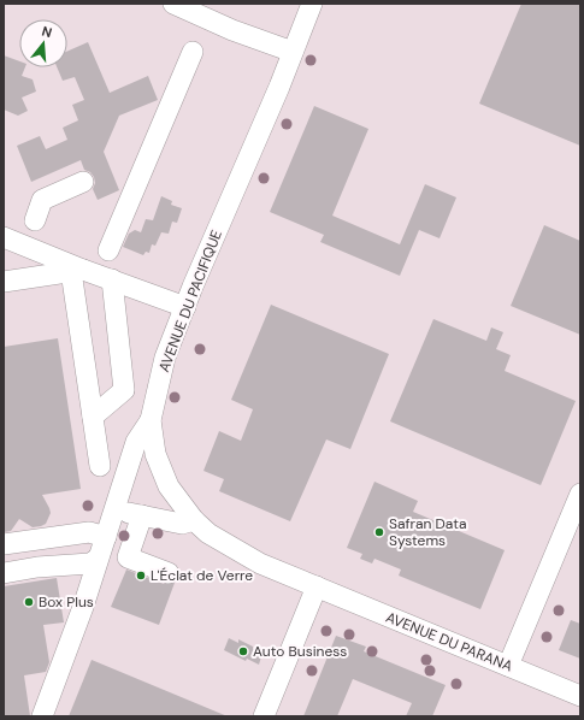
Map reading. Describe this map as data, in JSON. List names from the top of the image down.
{
  "streets": {
    "street": ["AVENUE DU PACIFIQUE", "AVENUE DU PARANA"]
  },
  "crossings": [
    ["AVENUE DU PACIFIQUE", "AVENUE DU PARANA"]
  ],
  "places": [
    "Safran Data Systems",
    "L'Éclat de Verre",
    "Box Plus",
    "Auto Business"
  ],
  "north": "top"
}
